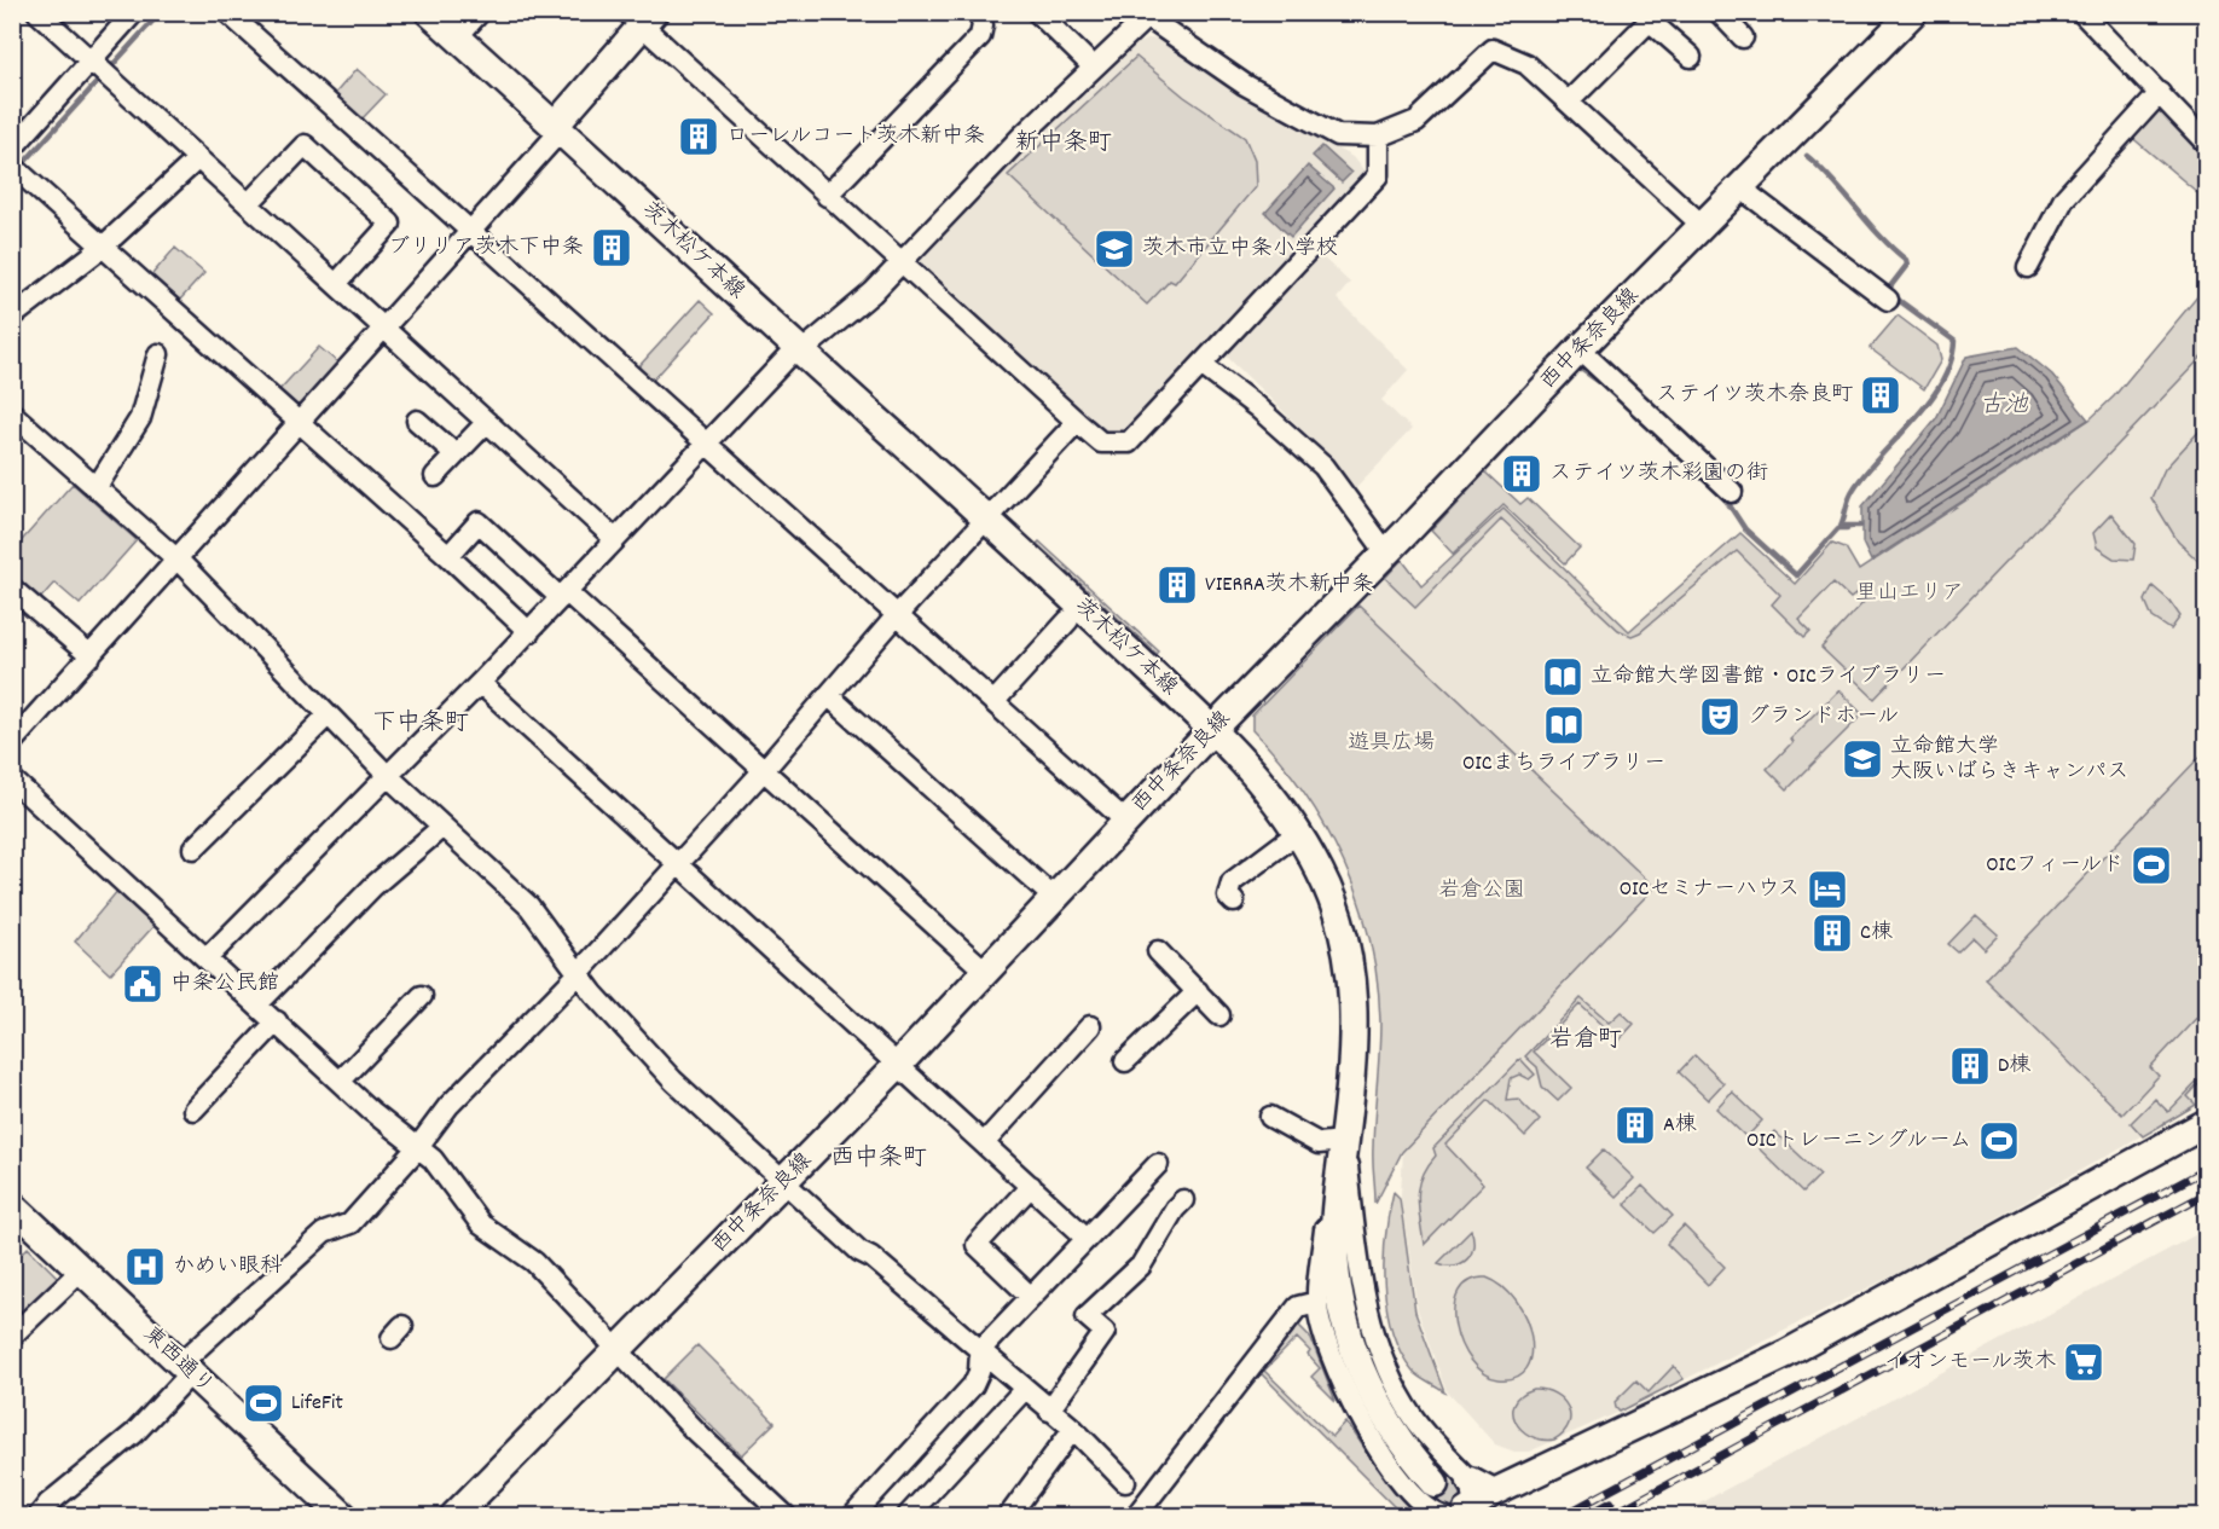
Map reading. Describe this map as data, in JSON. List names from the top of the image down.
{
  "streets": {
    "street": ["茨木松ケ本線", "西中条奈良線", "東西通り"]
  },
  "crossings": [
    ["茨木松ケ本線", "西中条奈良線"]
  ],
  "districts": [
    "新中条町",
    "下中条町",
    "岩倉町",
    "西中条町"
  ],
  "water": ["古池"],
  "parks": ["里山エリア", "遊具広場", "岩倉公園"],
  "places": {
    "building": [
      "ローレルコート茨木新中条",
      "ブリリア茨木下中条",
      "ステイツ茨木奈良町",
      "ステイツ茨木彩園の街",
      "VIERRA茨木新中条",
      "C棟",
      "D棟",
      "A棟"
    ],
    "school or university": ["茨木市立中条小学校", "立命館大学 大阪いばらきキャンパス"],
    "library": ["立命館大学図書館・OICライブラリー", "OICまちライブラリー"],
    "theatre": ["グランドホール"],
    "sports": ["OICフィールド", "OICトレーニングルーム", "LifeFit"],
    "hotel": ["OICセミナーハウス"],
    "public building": ["中条公民館"],
    "hospital": ["かめい眼科"],
    "supermarket": ["イオンモール茨木"]
  }
}
